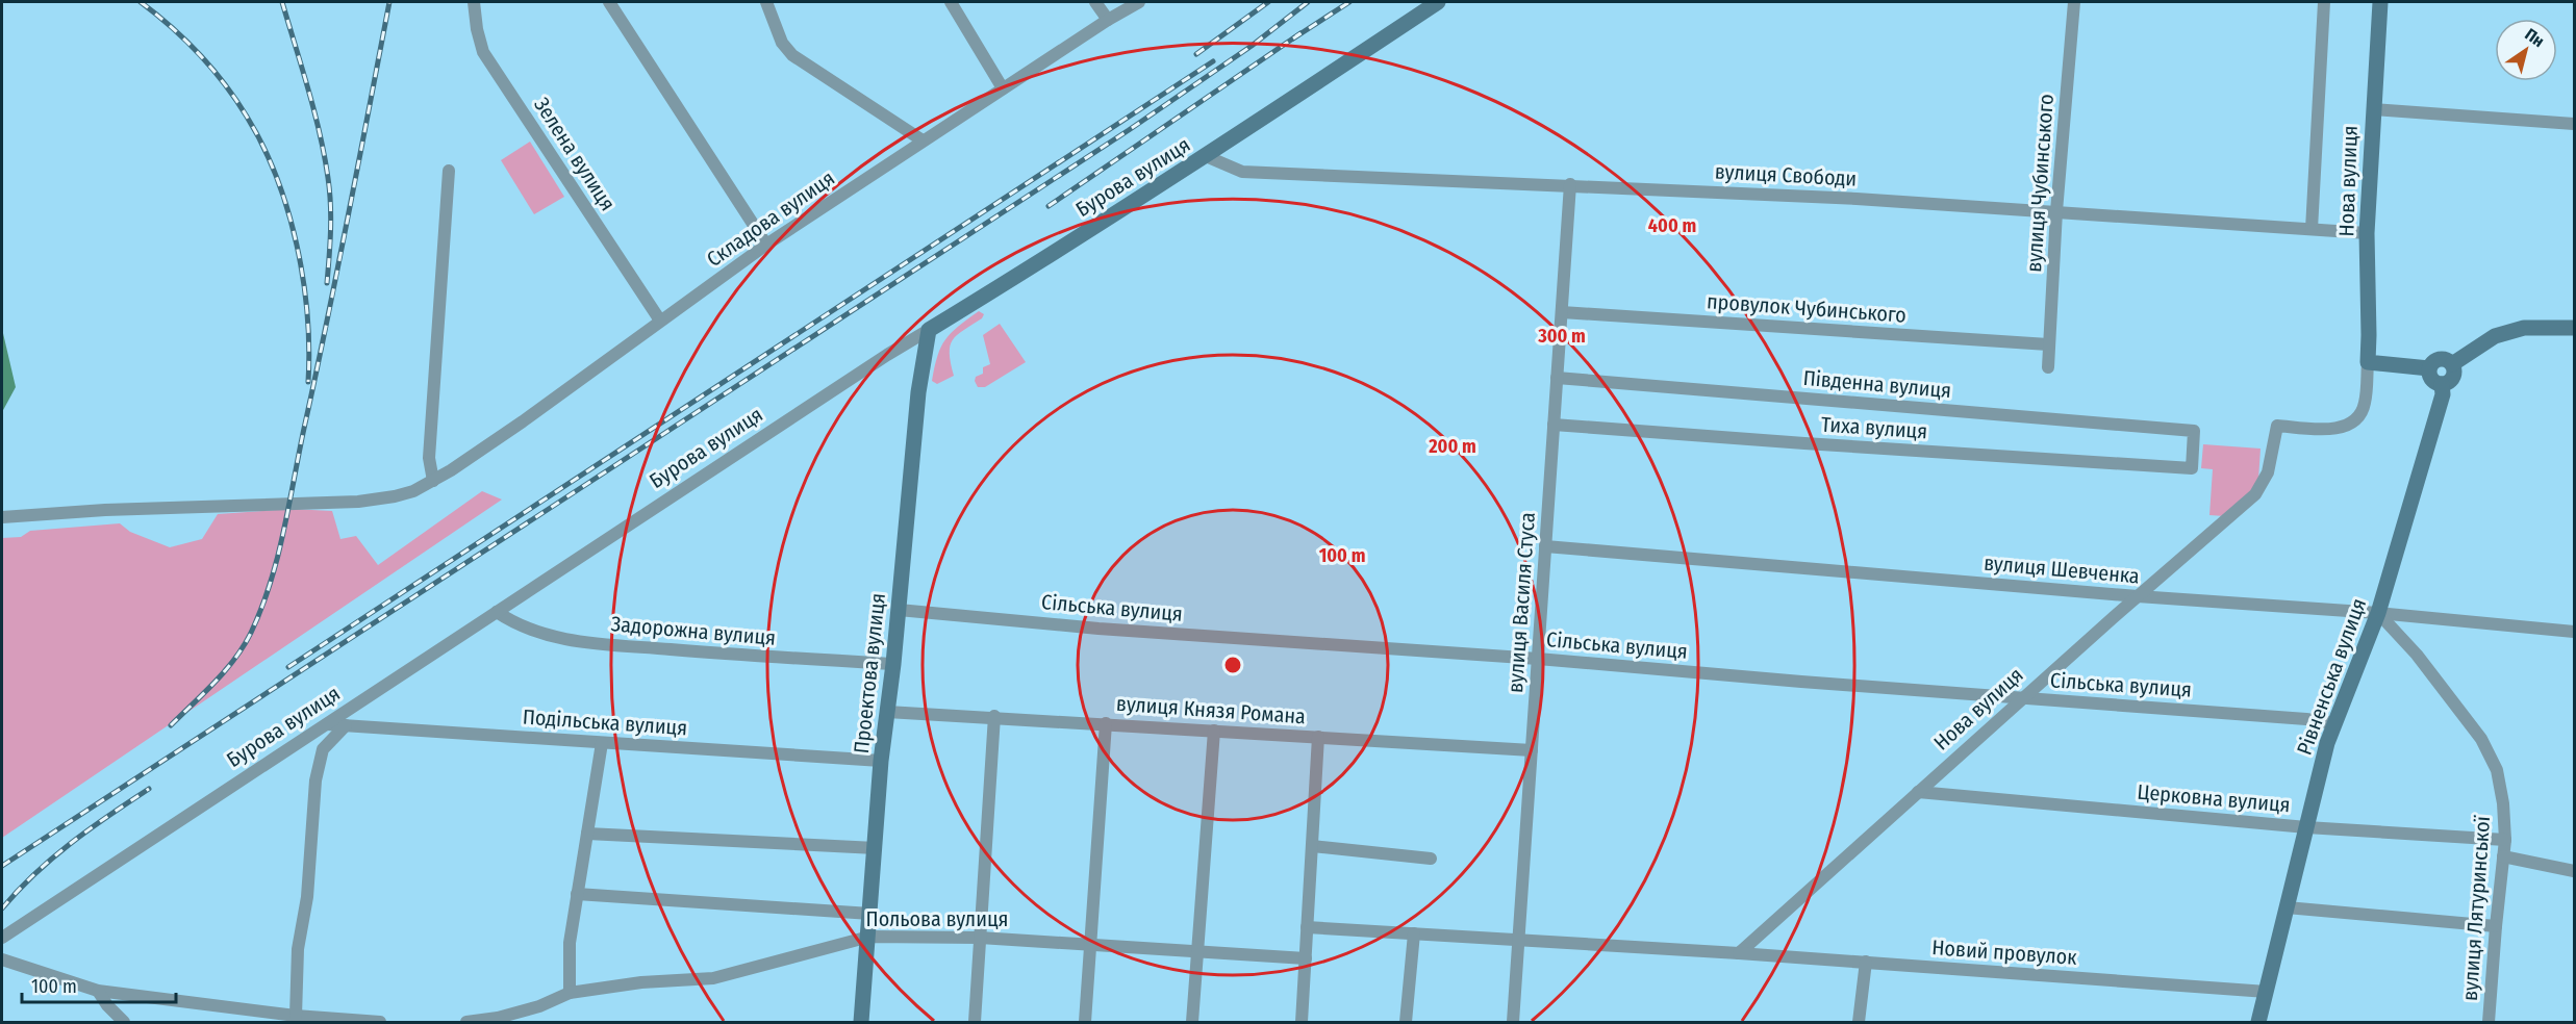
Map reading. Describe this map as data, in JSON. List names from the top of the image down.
{
  "streets": {
    "street": [
      "Зелена вулиця",
      "вулиця Свободи",
      "Бурова вулиця",
      "Нова вулиця",
      "вулиця Чубинського",
      "Складова вулиця",
      "провулок Чубинського",
      "Південна вулиця",
      "Тиха вулиця",
      "вулиця Шевченка",
      "вулиця Василя Стуса",
      "Сільська вулиця",
      "Задорожна вулиця",
      "Проектова вулиця",
      "Рівненська вулиця",
      "вулиця Князя Романа",
      "Подільська вулиця",
      "Церковна вулиця",
      "вулиця Лятуринської",
      "Польова вулиця",
      "Новий провулок"
    ]
  },
  "crossings": [
    ["Зелена вулиця", "Складова вулиця"],
    ["вулиця Свободи", "Бурова вулиця"],
    ["вулиця Свободи", "Нова вулиця"],
    ["вулиця Свободи", "вулиця Чубинського"],
    ["вулиця Свободи", "вулиця Василя Стуса"],
    ["Бурова вулиця", "Задорожна вулиця"],
    ["Бурова вулиця", "Проектова вулиця"],
    ["Бурова вулиця", "Подільська вулиця"],
    ["Нова вулиця", "вулиця Шевченка"],
    ["Нова вулиця", "Сільська вулиця"],
    ["Нова вулиця", "Церковна вулиця"],
    ["Нова вулиця", "Новий провулок"],
    ["вулиця Чубинського", "провулок Чубинського"],
    ["провулок Чубинського", "вулиця Василя Стуса"],
    ["Південна вулиця", "Тиха вулиця"],
    ["Південна вулиця", "вулиця Василя Стуса"],
    ["Тиха вулиця", "вулиця Василя Стуса"],
    ["вулиця Шевченка", "вулиця Василя Стуса"],
    ["вулиця Шевченка", "Рівненська вулиця"],
    ["вулиця Шевченка", "вулиця Лятуринської"],
    ["вулиця Василя Стуса", "Сільська вулиця"],
    ["вулиця Василя Стуса", "вулиця Князя Романа"],
    ["Сільська вулиця", "Проектова вулиця"],
    ["Сільська вулиця", "Рівненська вулиця"],
    ["Задорожна вулиця", "Проектова вулиця"],
    ["Проектова вулиця", "вулиця Князя Романа"],
    ["Проектова вулиця", "Подільська вулиця"],
    ["Проектова вулиця", "Польова вулиця"],
    ["Рівненська вулиця", "Церковна вулиця"],
    ["Рівненська вулиця", "вулиця Лятуринської"],
    ["Рівненська вулиця", "Новий провулок"],
    ["Церковна вулиця", "вулиця Лятуринської"]
  ],
  "scale_bar": "100 m",
  "north": "top right",
  "rings": [
    "400 m",
    "300 m",
    "200 m",
    "100 m"
  ]
}
